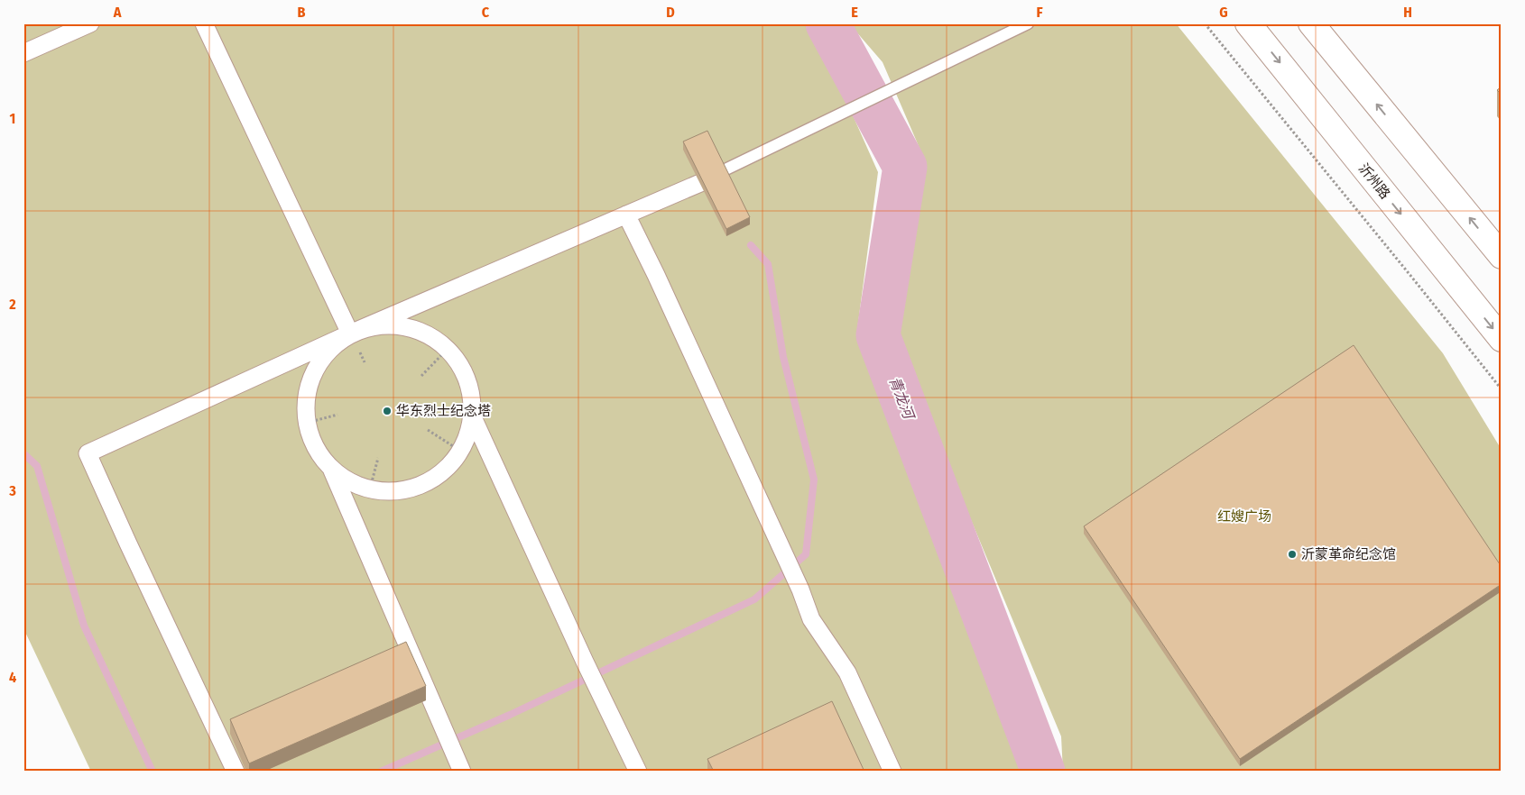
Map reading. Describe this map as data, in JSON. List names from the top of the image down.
{
  "streets": {
    "main road": ["沂州路"]
  },
  "water": ["青龙河"],
  "parks": ["红嫂广场"],
  "places": ["华东烈士纪念塔", "沂蒙革命纪念馆"],
  "grid": {
    "columns": [
      "A",
      "B",
      "C",
      "D",
      "E",
      "F",
      "G",
      "H"
    ],
    "rows": [
      "1",
      "2",
      "3",
      "4"
    ]
  }
}
